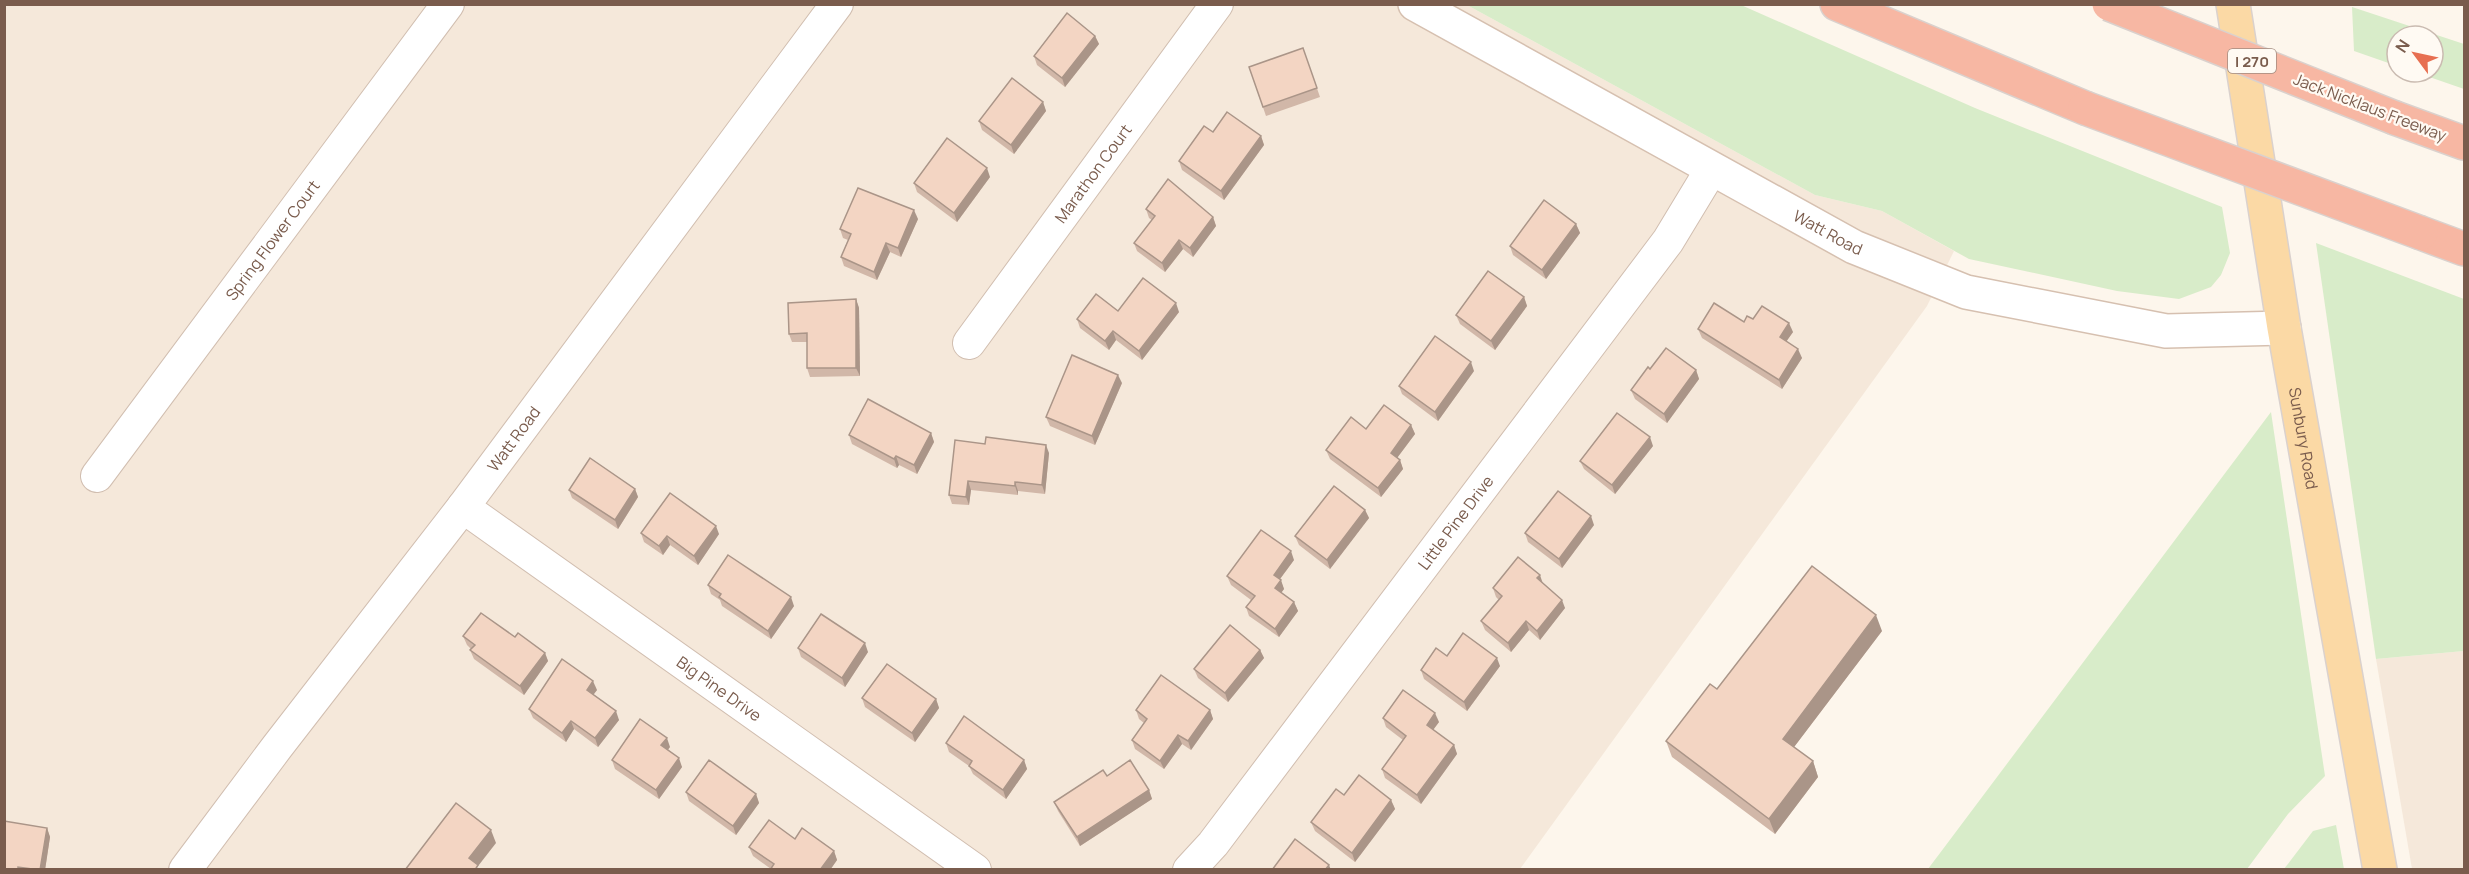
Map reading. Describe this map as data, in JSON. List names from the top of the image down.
{
  "streets": {
    "highway": ["I 270", "Jack Nicklaus Freeway"],
    "main road": ["Sunbury Road"],
    "street": [
      "Marathon Court",
      "Watt Road",
      "Spring Flower Court",
      "Little Pine Drive",
      "Big Pine Drive"
    ]
  },
  "crossings": [
    ["Watt Road", "Sunbury Road"],
    ["Watt Road", "Little Pine Drive"],
    ["Watt Road", "Big Pine Drive"]
  ],
  "north": "top left"
}
